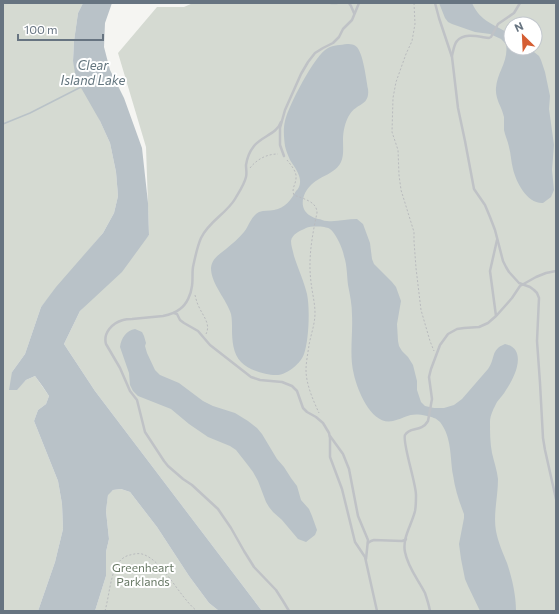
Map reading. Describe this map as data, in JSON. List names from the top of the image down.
{
  "water": ["Clear Island Lake"],
  "parks": ["Greenheart Parklands"],
  "scale_bar": "100 m",
  "north": "top left"
}
